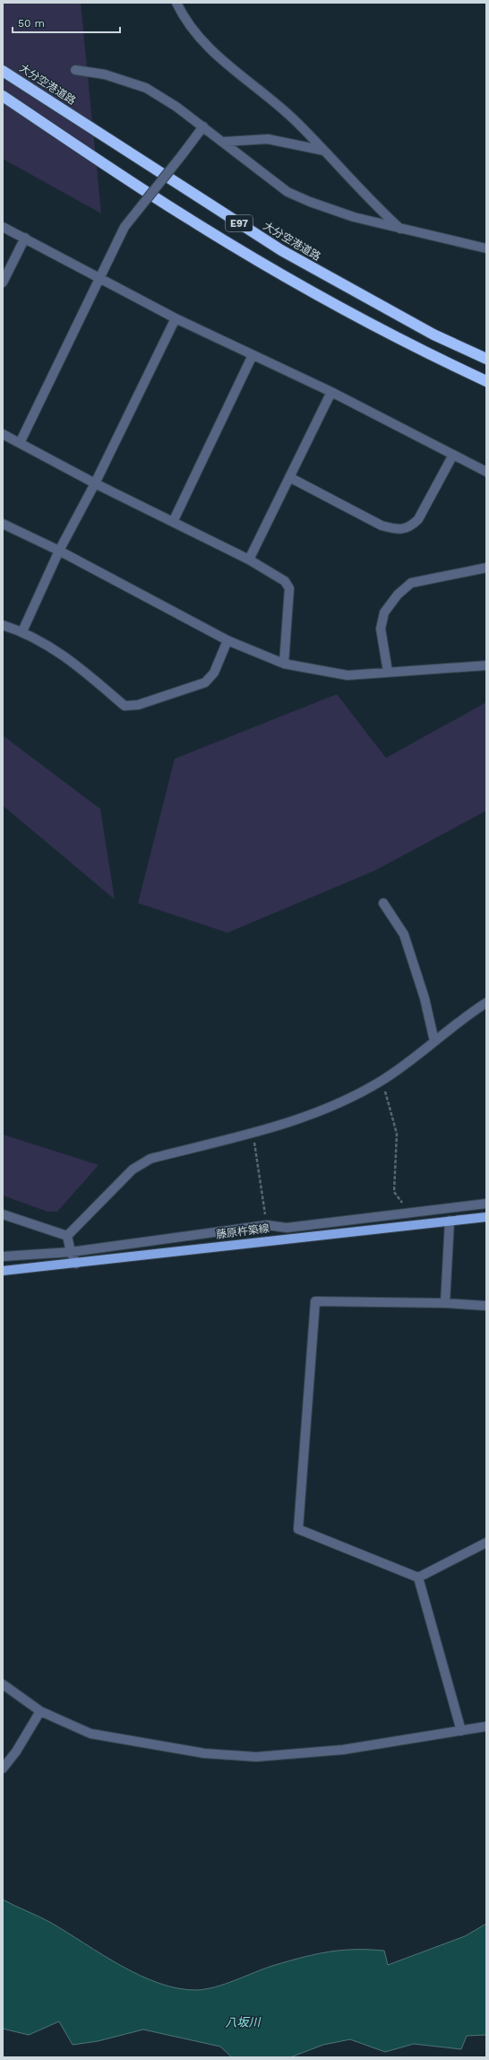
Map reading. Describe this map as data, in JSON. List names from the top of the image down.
{
  "streets": {
    "highway": ["大分空港道路", "E97"],
    "main road": ["藤原杵築線"]
  },
  "water": ["八坂川"],
  "scale_bar": "50 m"
}
